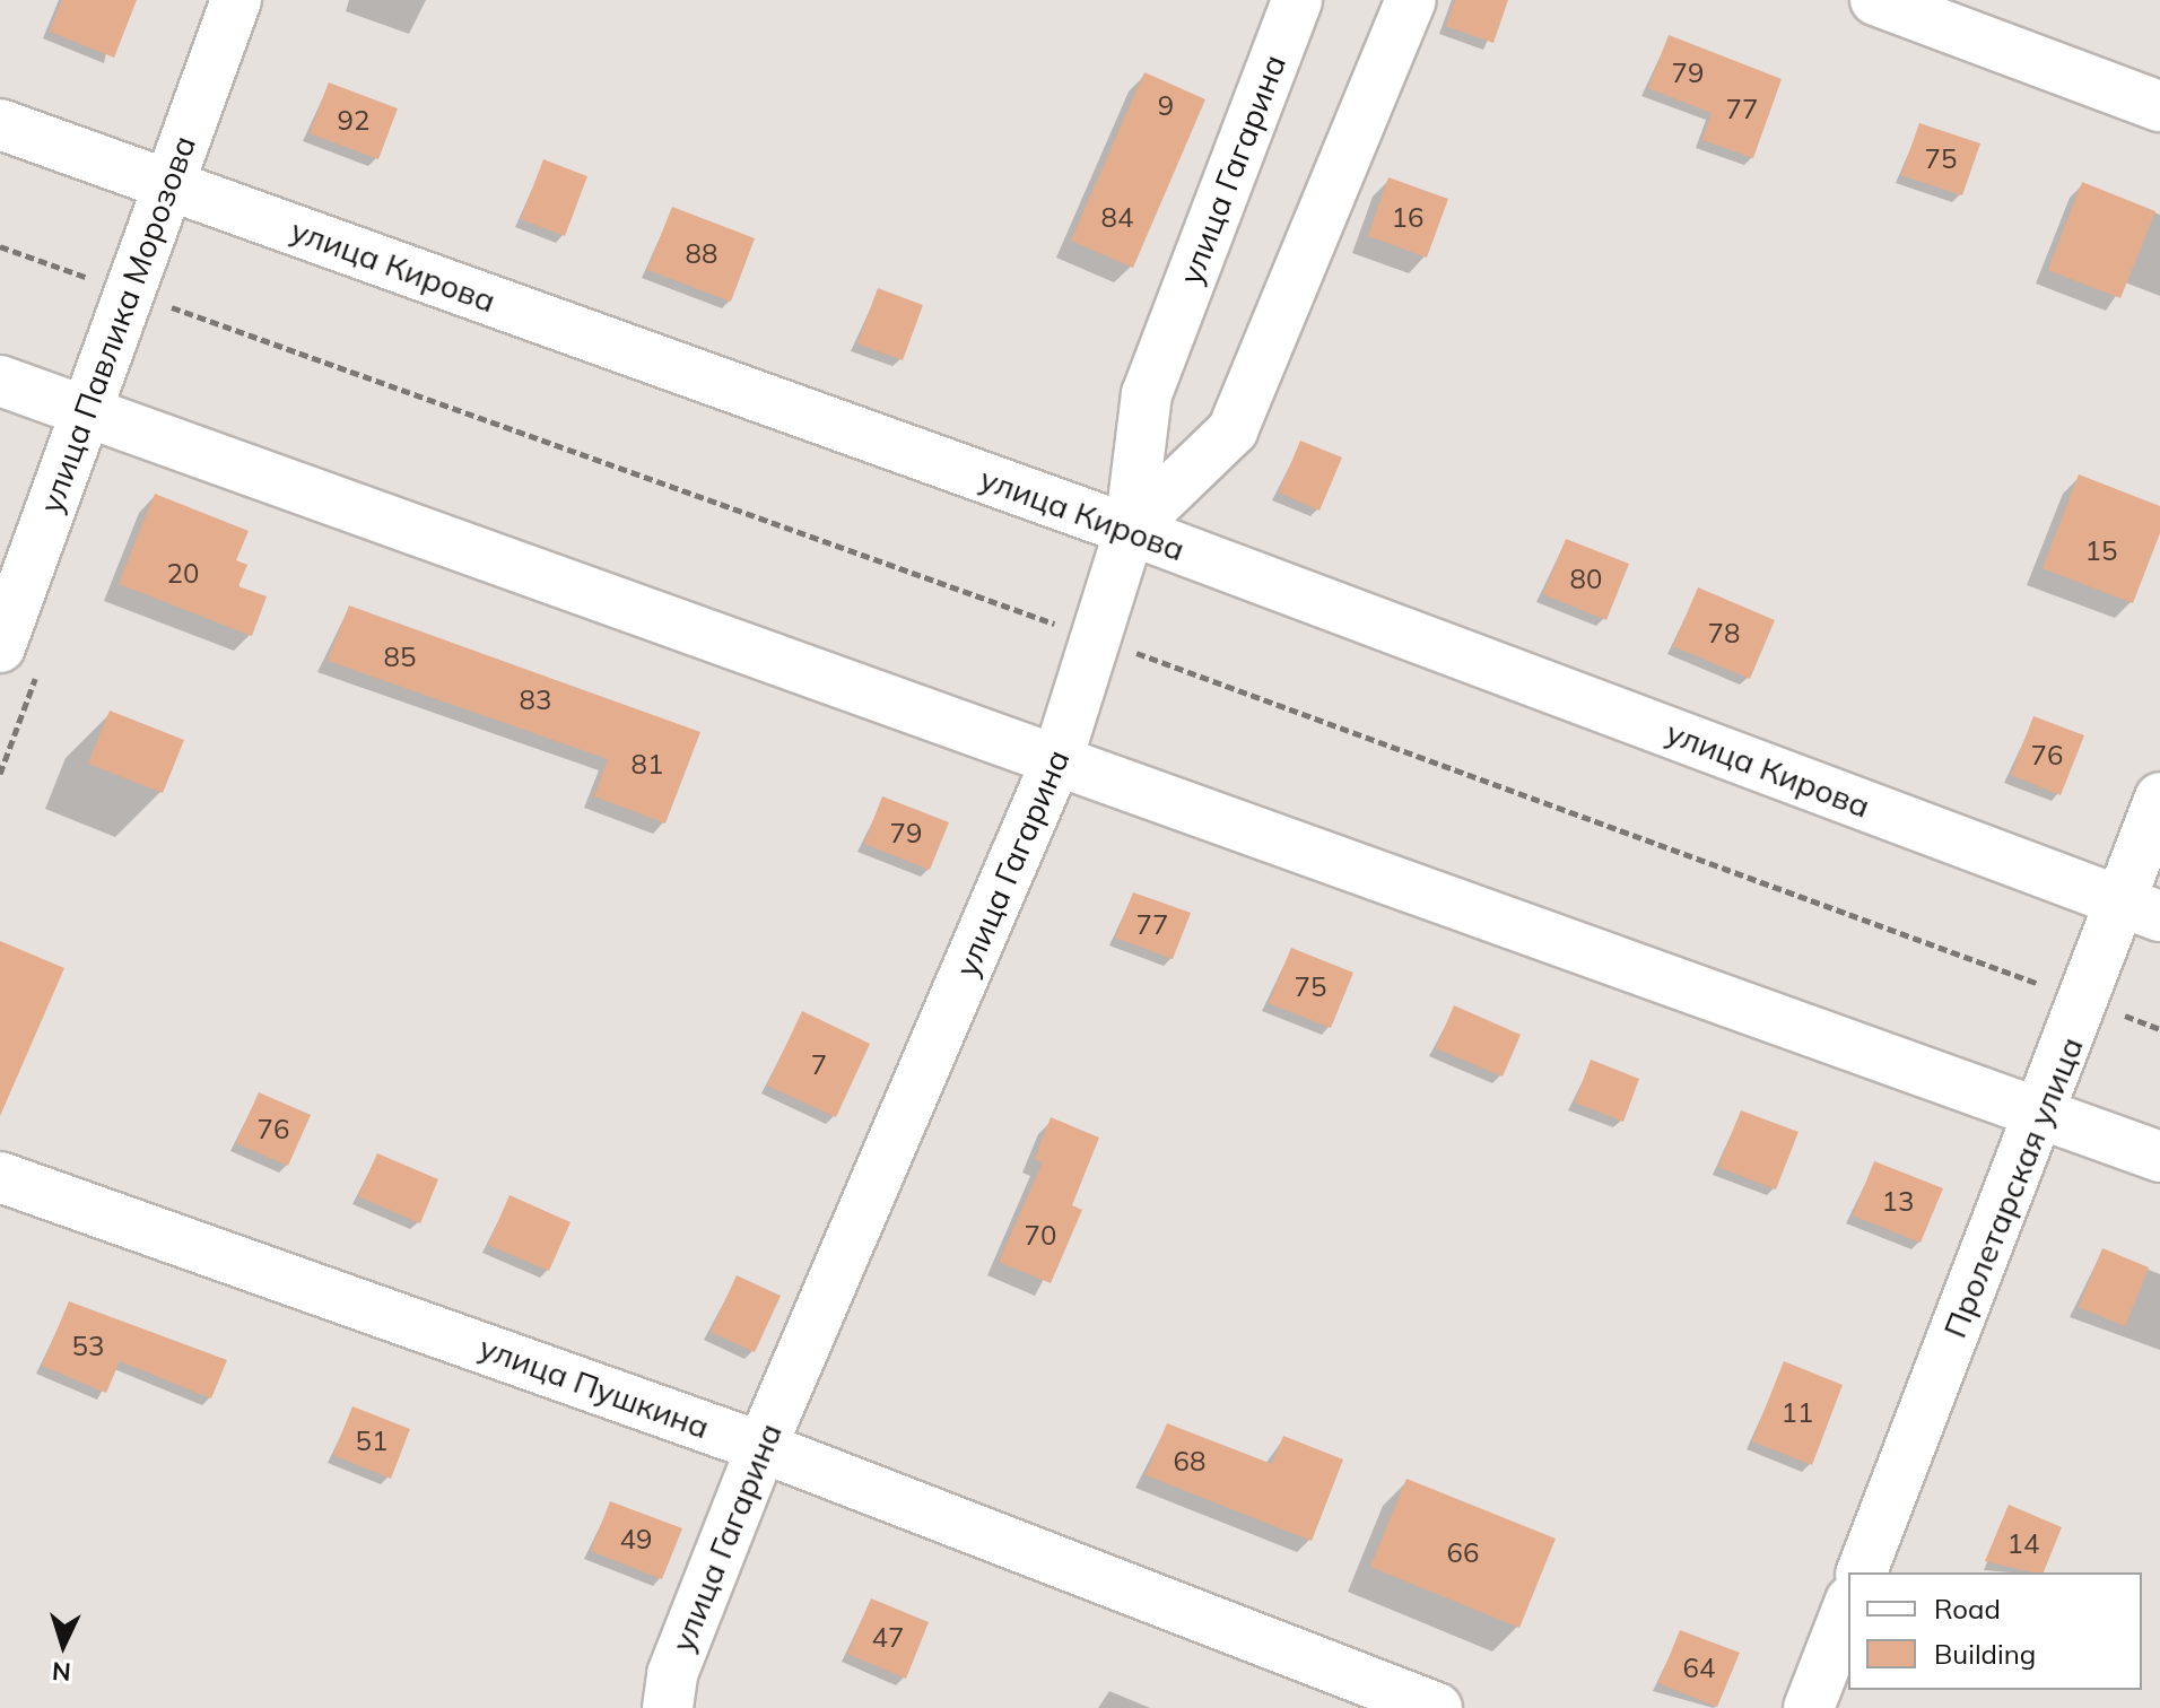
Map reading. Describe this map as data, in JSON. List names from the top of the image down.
{
  "streets": {
    "street": [
      "улица Гагарина",
      "улица Кирова",
      "улица Павлика Морозова",
      "Пролетарская улица",
      "улица Пушкина"
    ]
  },
  "crossings": [
    ["улица Гагарина", "улица Кирова"],
    ["улица Гагарина", "улица Пушкина"],
    ["улица Кирова", "улица Павлика Морозова"],
    ["улица Кирова", "Пролетарская улица"]
  ],
  "house_numbers": [
    "79",
    "9",
    "77",
    "92",
    "75",
    "84",
    "16",
    "88",
    "15",
    "20",
    "80",
    "78",
    "85",
    "83",
    "76",
    "81",
    "79",
    "77",
    "75",
    "7",
    "76",
    "13",
    "70",
    "53",
    "11",
    "51",
    "68",
    "49",
    "14",
    "66",
    "47",
    "64"
  ],
  "legend": ["Road", "Building"],
  "north": "bottom"
}
